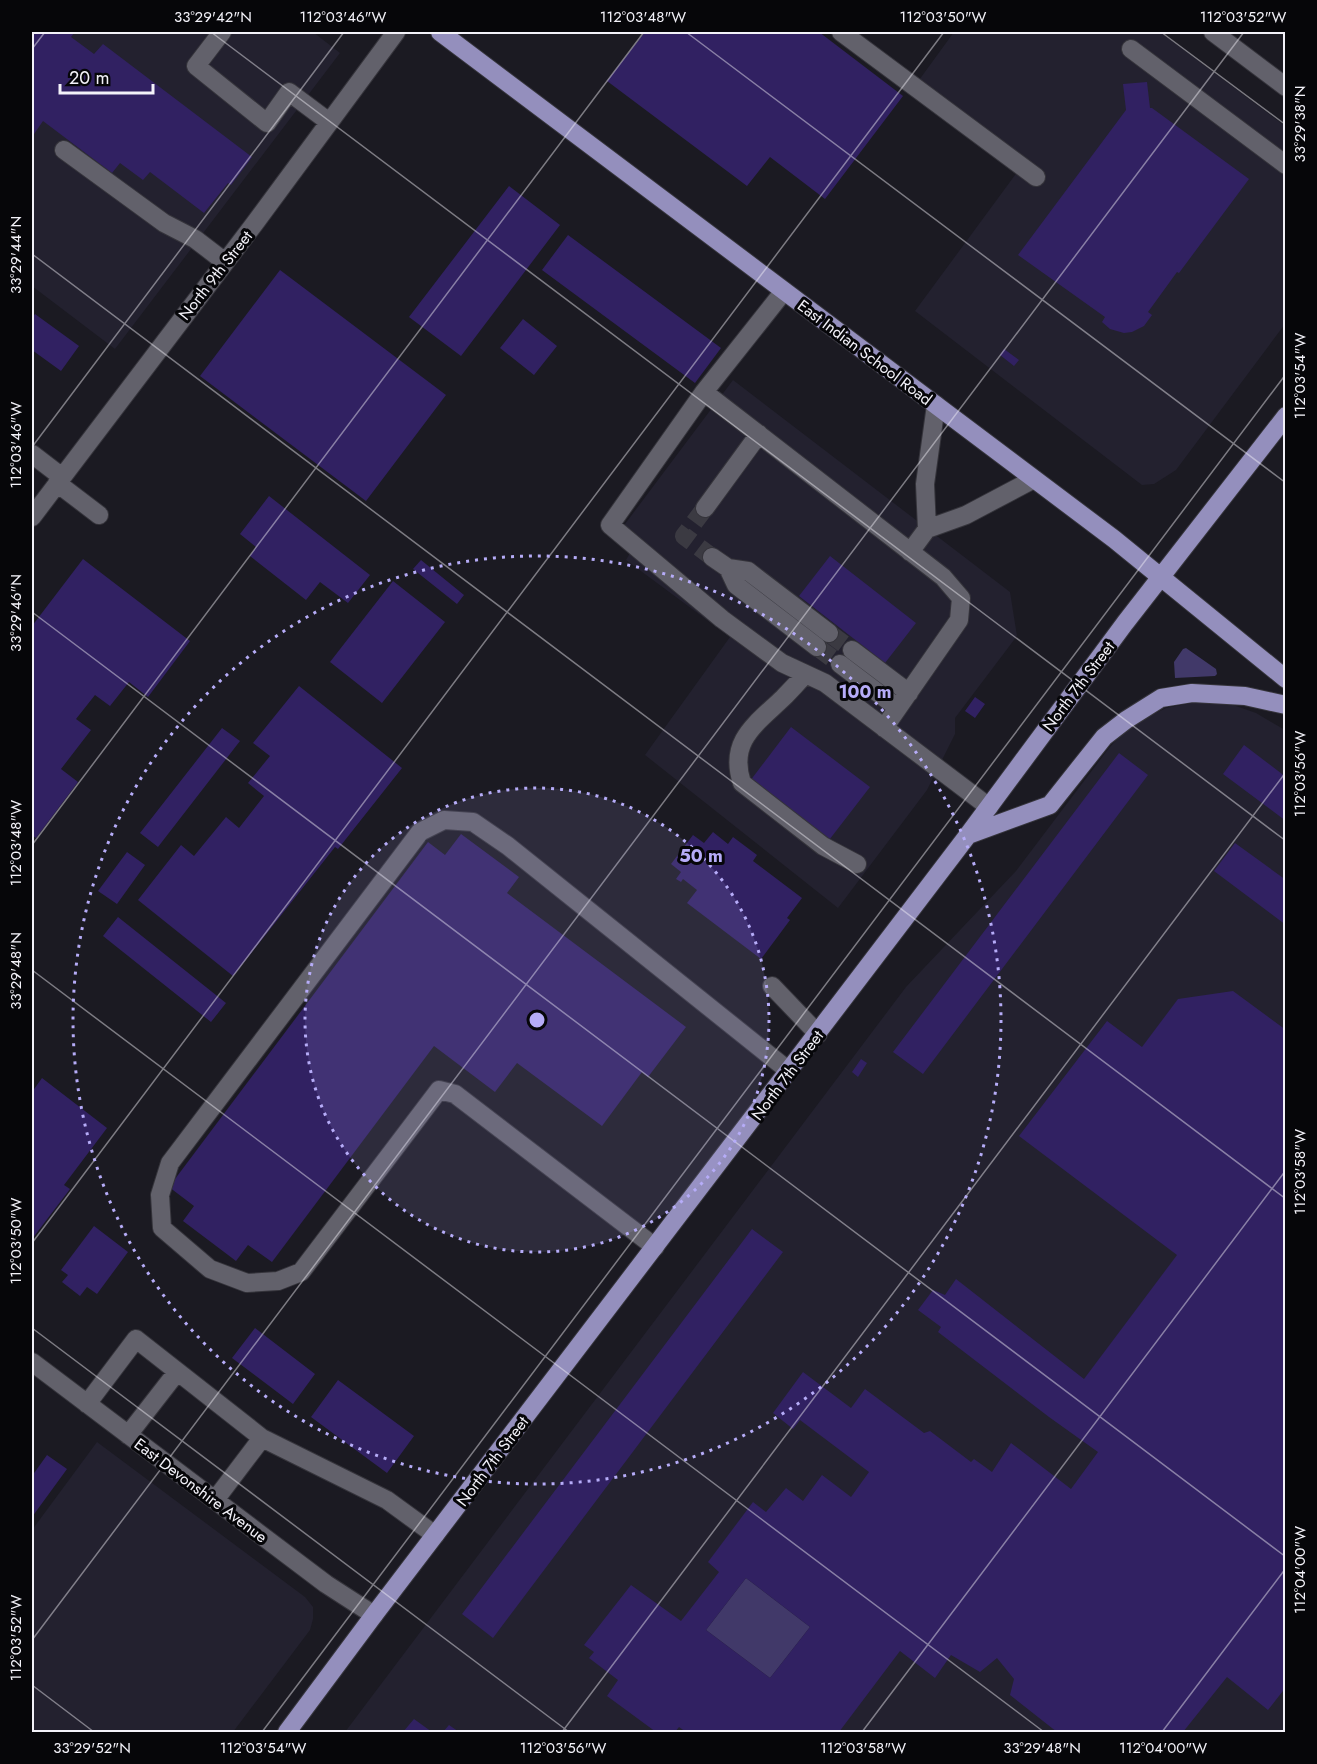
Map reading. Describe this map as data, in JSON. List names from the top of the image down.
{
  "streets": {
    "main road": ["East Indian School Road", "North 7th Street"],
    "street": ["North 9th Street", "East Devonshire Avenue"]
  },
  "crossings": [
    ["East Indian School Road", "North 7th Street"],
    ["North 7th Street", "East Devonshire Avenue"]
  ],
  "scale_bar": "20 m",
  "coordinates": [
    "33°29'42\"N",
    "112°03'46\"W",
    "112°03'48\"W",
    "112°03'50\"W",
    "112°03'52\"W",
    "33°29'38\"N",
    "33°29'44\"N",
    "112°03'54\"W",
    "33°29'46\"N",
    "112°03'56\"W",
    "33°29'48\"N",
    "112°03'58\"W",
    "112°04'00\"W",
    "33°29'52\"N"
  ],
  "rings": ["100 m", "50 m"]
}
